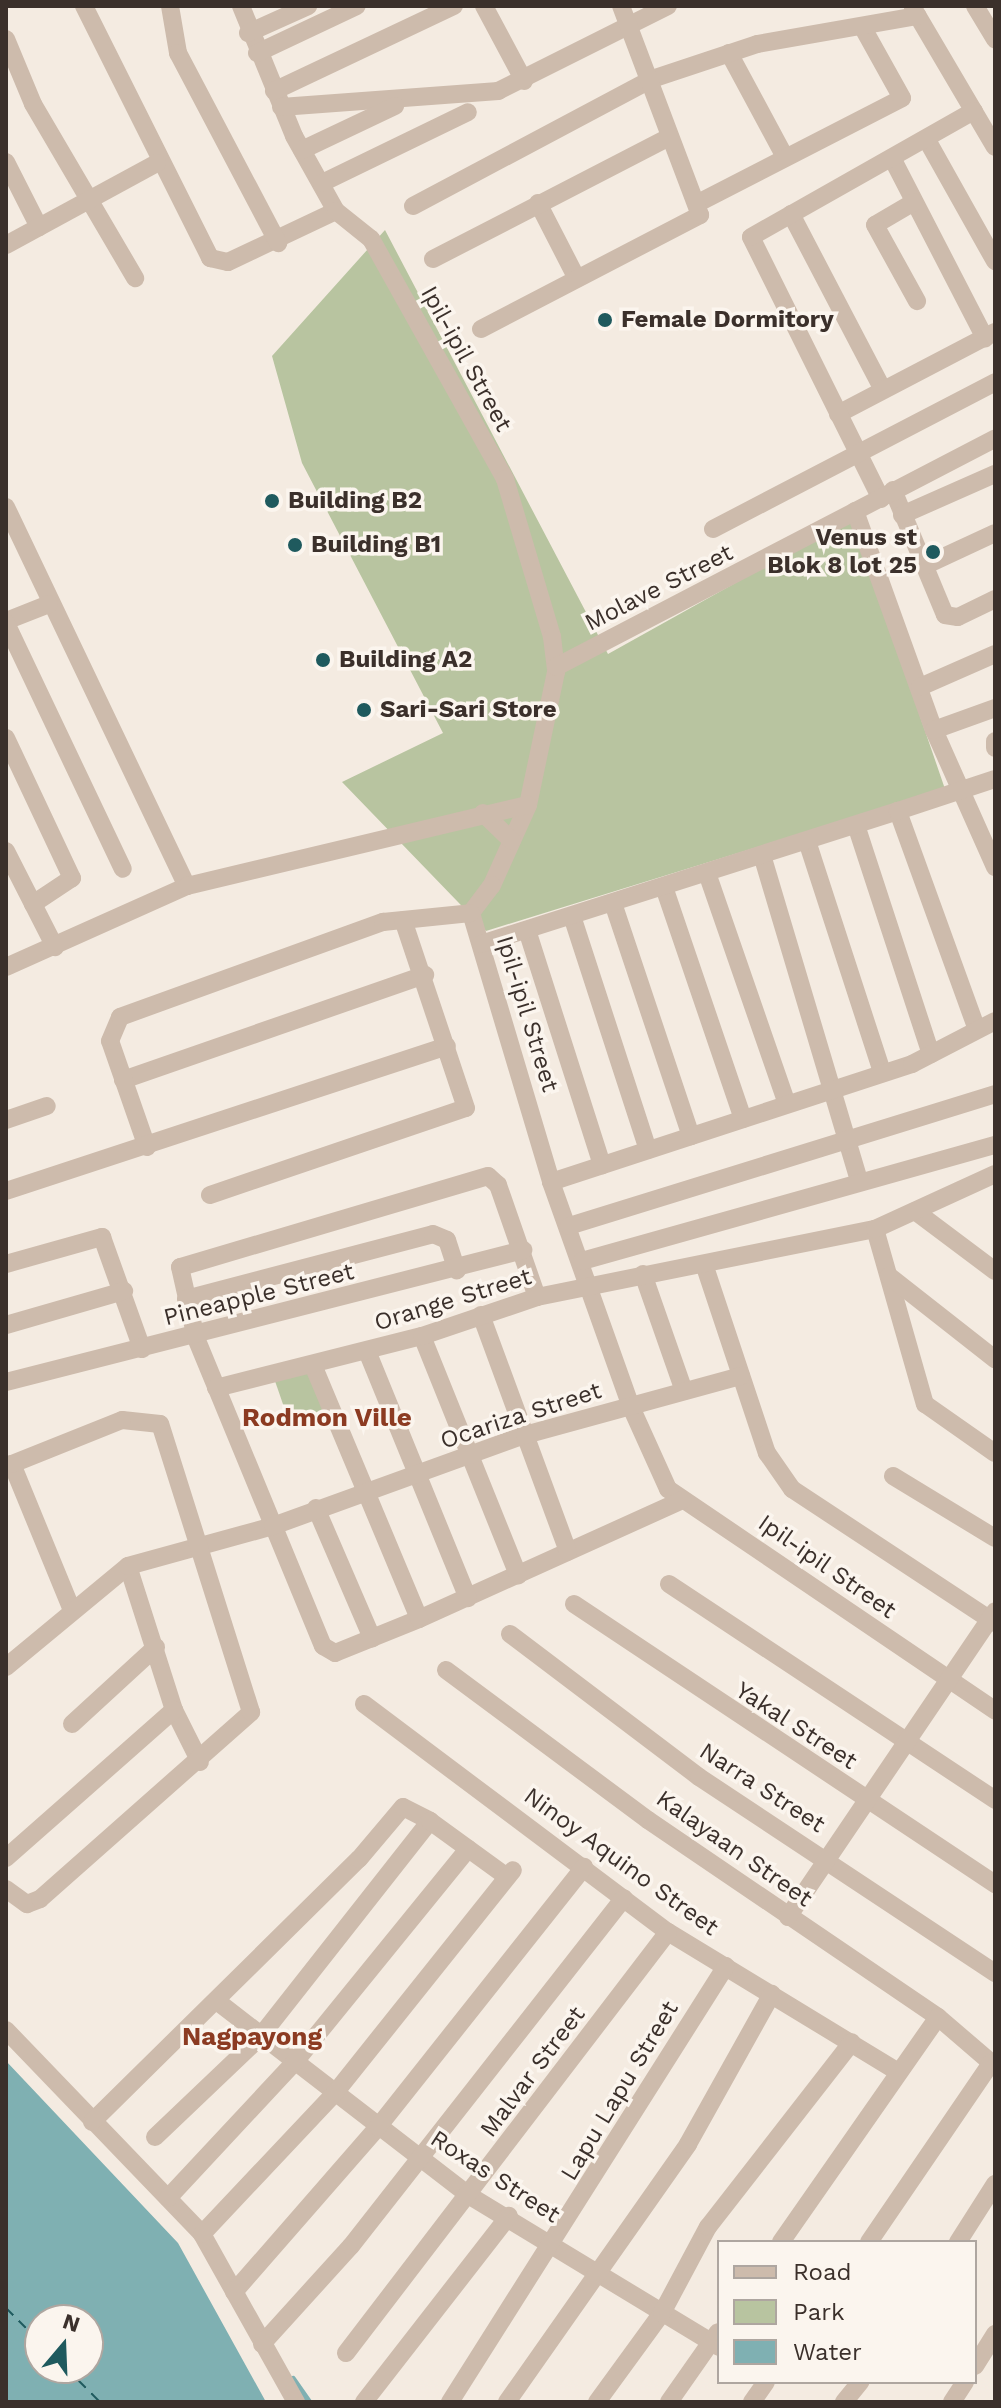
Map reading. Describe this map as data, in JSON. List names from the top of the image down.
{
  "streets": {
    "street": [
      "Ipil-ipil Street",
      "Molave Street",
      "Pineapple Street",
      "Orange Street",
      "Ocariza Street",
      "Yakal Street",
      "Narra Street",
      "Kalayaan Street",
      "Ninoy Aquino Street",
      "Malvar Street",
      "Lapu Lapu Street",
      "Roxas Street"
    ]
  },
  "crossings": [
    ["Ipil-ipil Street", "Molave Street"],
    ["Ipil-ipil Street", "Orange Street"],
    ["Ipil-ipil Street", "Ocariza Street"],
    ["Ninoy Aquino Street", "Malvar Street"],
    ["Ninoy Aquino Street", "Lapu Lapu Street"],
    ["Malvar Street", "Roxas Street"],
    ["Lapu Lapu Street", "Roxas Street"]
  ],
  "districts": ["Rodmon Ville", "Nagpayong"],
  "places": [
    "Female Dormitory",
    "Building B2",
    "Building B1",
    "Venus st Blok 8 lot 25",
    "Building A2",
    "Sari-Sari Store"
  ],
  "legend": ["Road", "Park", "Water"],
  "north": "top"
}
